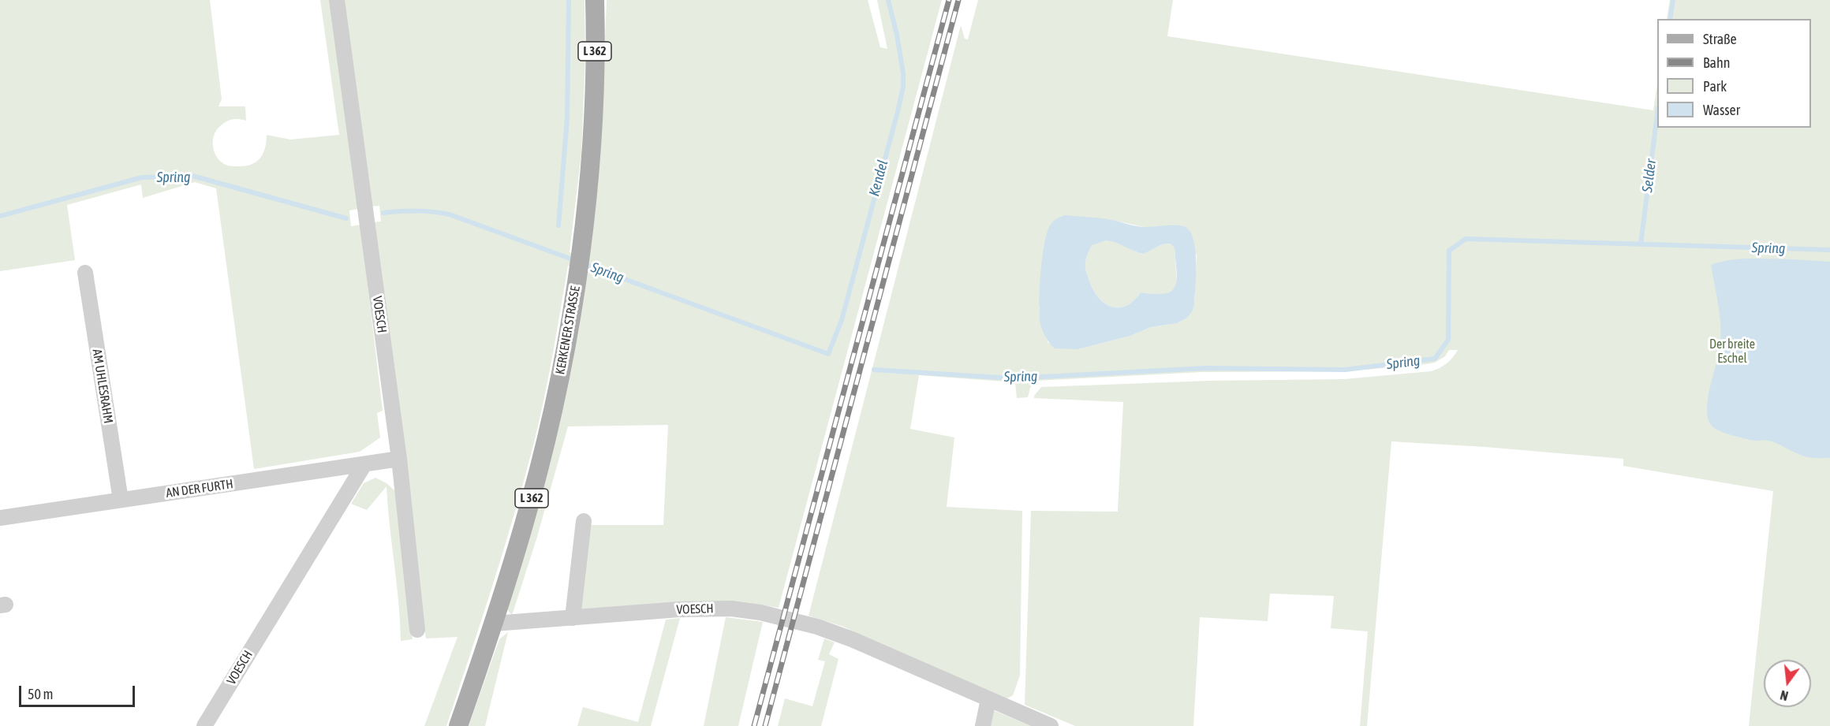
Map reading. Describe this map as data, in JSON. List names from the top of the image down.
{
  "streets": {
    "main road": ["L 362", "KERKENER STRASSE"],
    "street": ["VOESCH", "AM UHLESRAHM", "AN DER FURTH"]
  },
  "crossings": [
    ["L 362", "VOESCH"],
    ["L 362", "KERKENER STRASSE"],
    ["VOESCH", "KERKENER STRASSE"],
    ["VOESCH", "AN DER FURTH"],
    ["AM UHLESRAHM", "AN DER FURTH"]
  ],
  "water": ["Selder", "Spring", "Kendel"],
  "parks": ["Der breite Eschel"],
  "legend": [
    "Straße",
    "Bahn",
    "Park",
    "Wasser"
  ],
  "scale_bar": "50 m",
  "north": "bottom"
}
